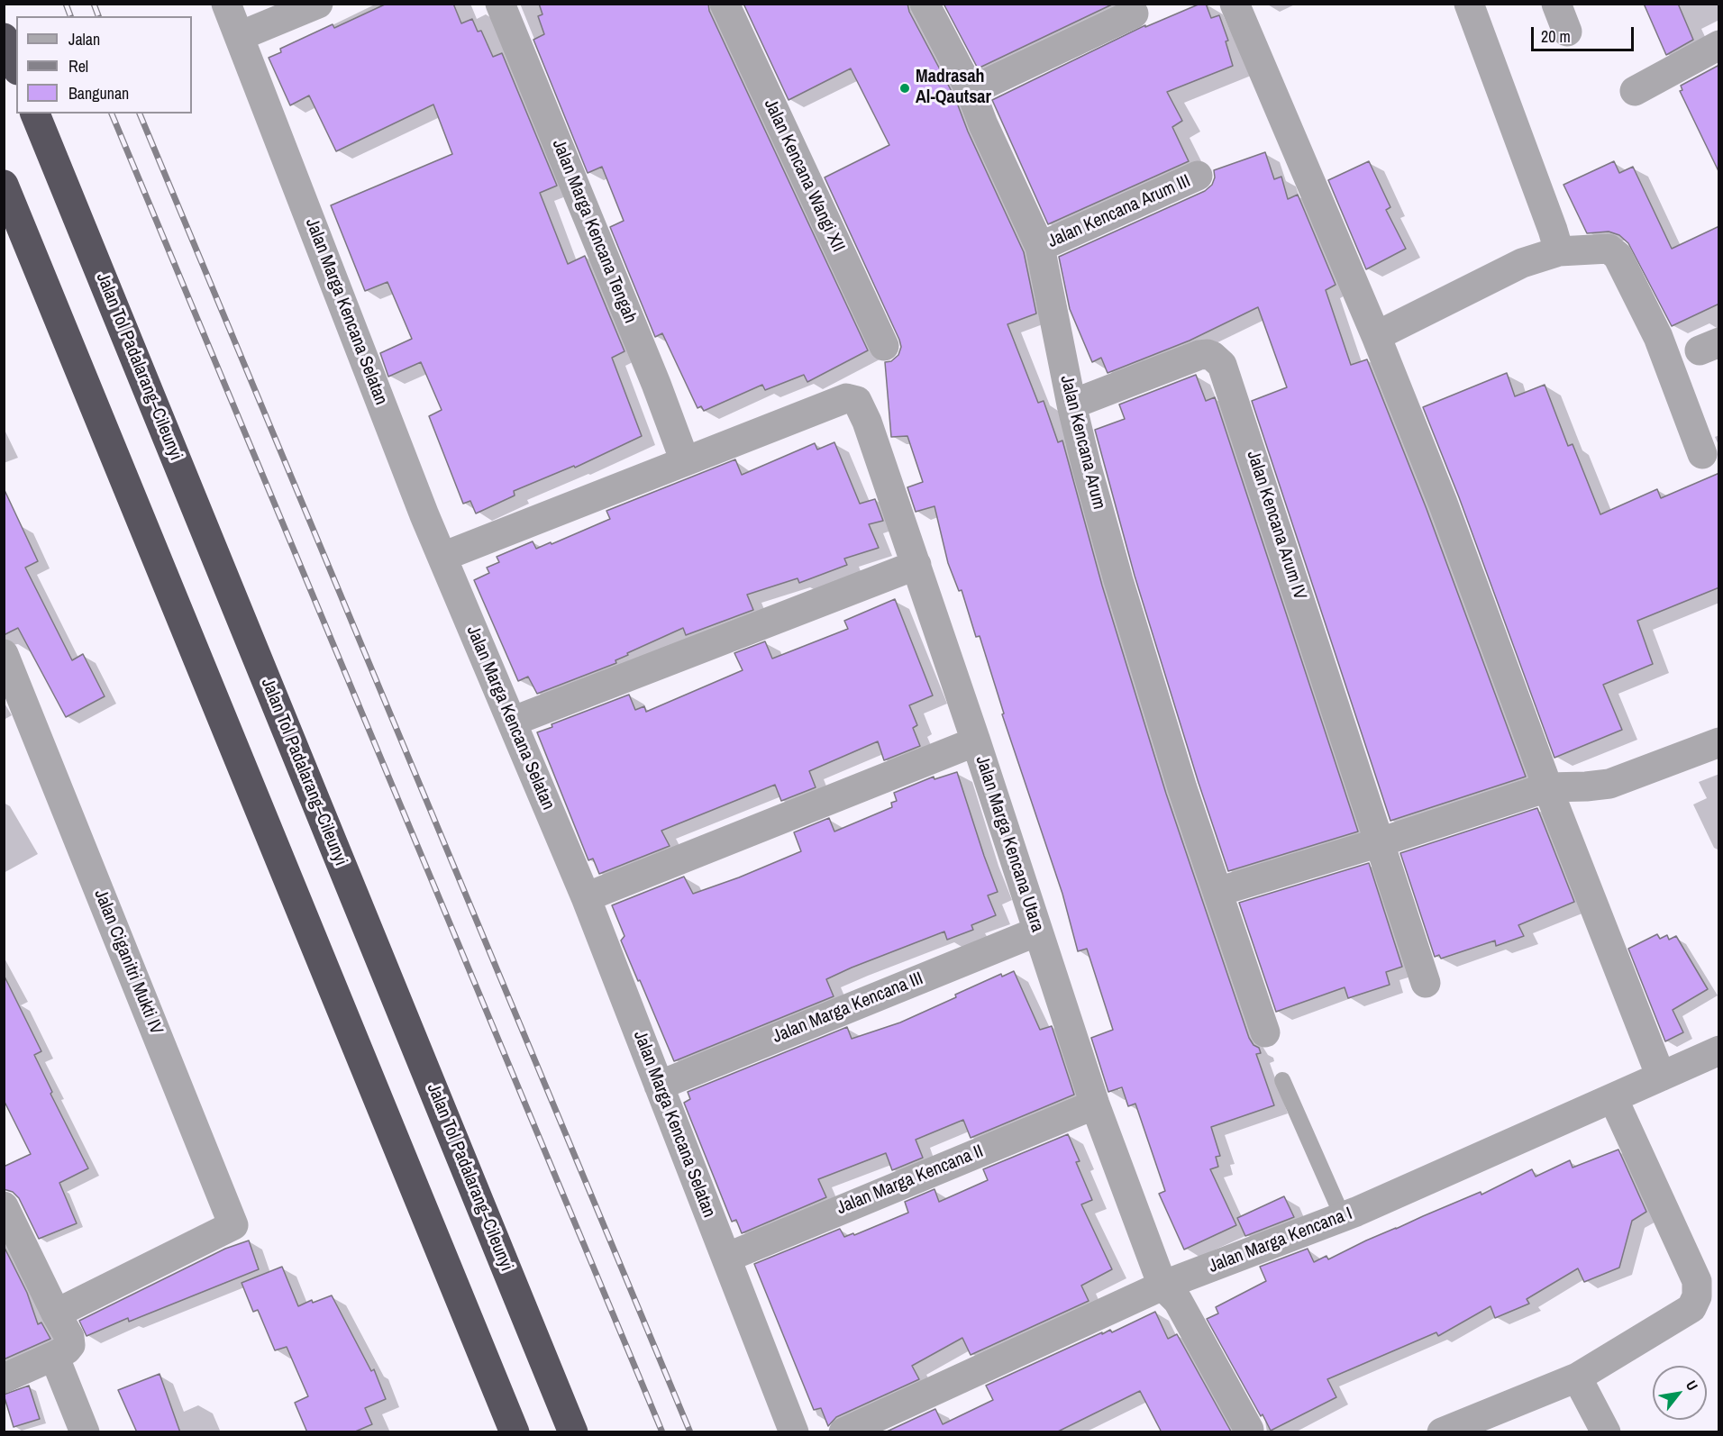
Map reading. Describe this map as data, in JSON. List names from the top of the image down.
{
  "streets": {
    "highway": ["Jalan Tol Padalarang–Cileunyi"],
    "street": [
      "Jalan Kencana Wangi XII",
      "Jalan Kencana Arum III",
      "Jalan Marga Kencana Tengah",
      "Jalan Marga Kencana Selatan",
      "Jalan Kencana Arum",
      "Jalan Kencana Arum IV",
      "Jalan Marga Kencana Utara",
      "Jalan Ciganitri Mukti IV",
      "Jalan Marga Kencana III",
      "Jalan Marga Kencana II",
      "Jalan Marga Kencana I"
    ]
  },
  "crossings": [
    ["Jalan Kencana Arum III", "Jalan Kencana Arum"],
    ["Jalan Marga Kencana Tengah", "Jalan Marga Kencana Utara"],
    ["Jalan Marga Kencana Selatan", "Jalan Marga Kencana III"],
    ["Jalan Marga Kencana Selatan", "Jalan Marga Kencana II"],
    ["Jalan Kencana Arum", "Jalan Kencana Arum IV"],
    ["Jalan Marga Kencana Utara", "Jalan Marga Kencana III"],
    ["Jalan Marga Kencana Utara", "Jalan Marga Kencana II"],
    ["Jalan Marga Kencana Utara", "Jalan Marga Kencana I"]
  ],
  "places": ["Madrasah Al-Qautsar"],
  "legend": ["Jalan", "Rel", "Bangunan"],
  "scale_bar": "20 m",
  "north": "top right"
}
